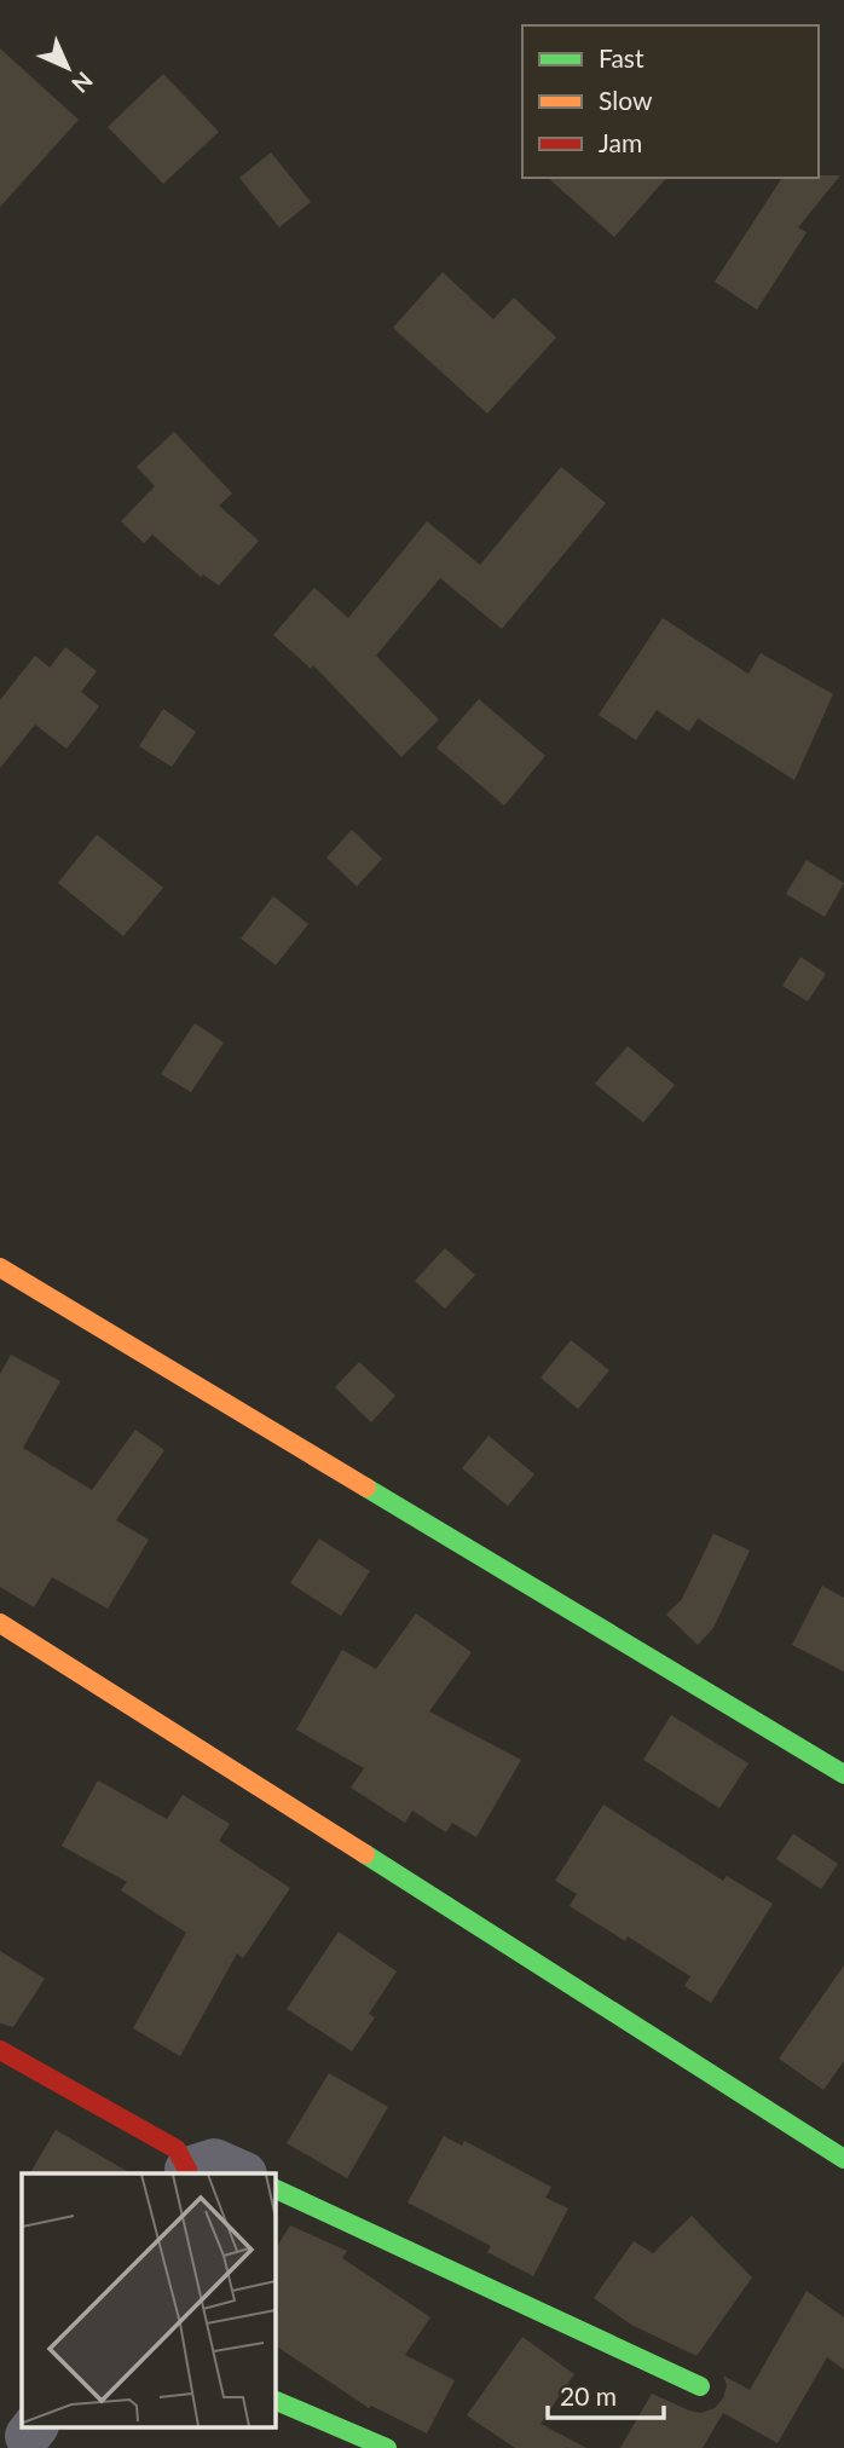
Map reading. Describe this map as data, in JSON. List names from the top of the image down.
{
  "legend": ["Fast", "Slow", "Jam"],
  "scale_bar": "20 m",
  "north": "bottom right"
}
